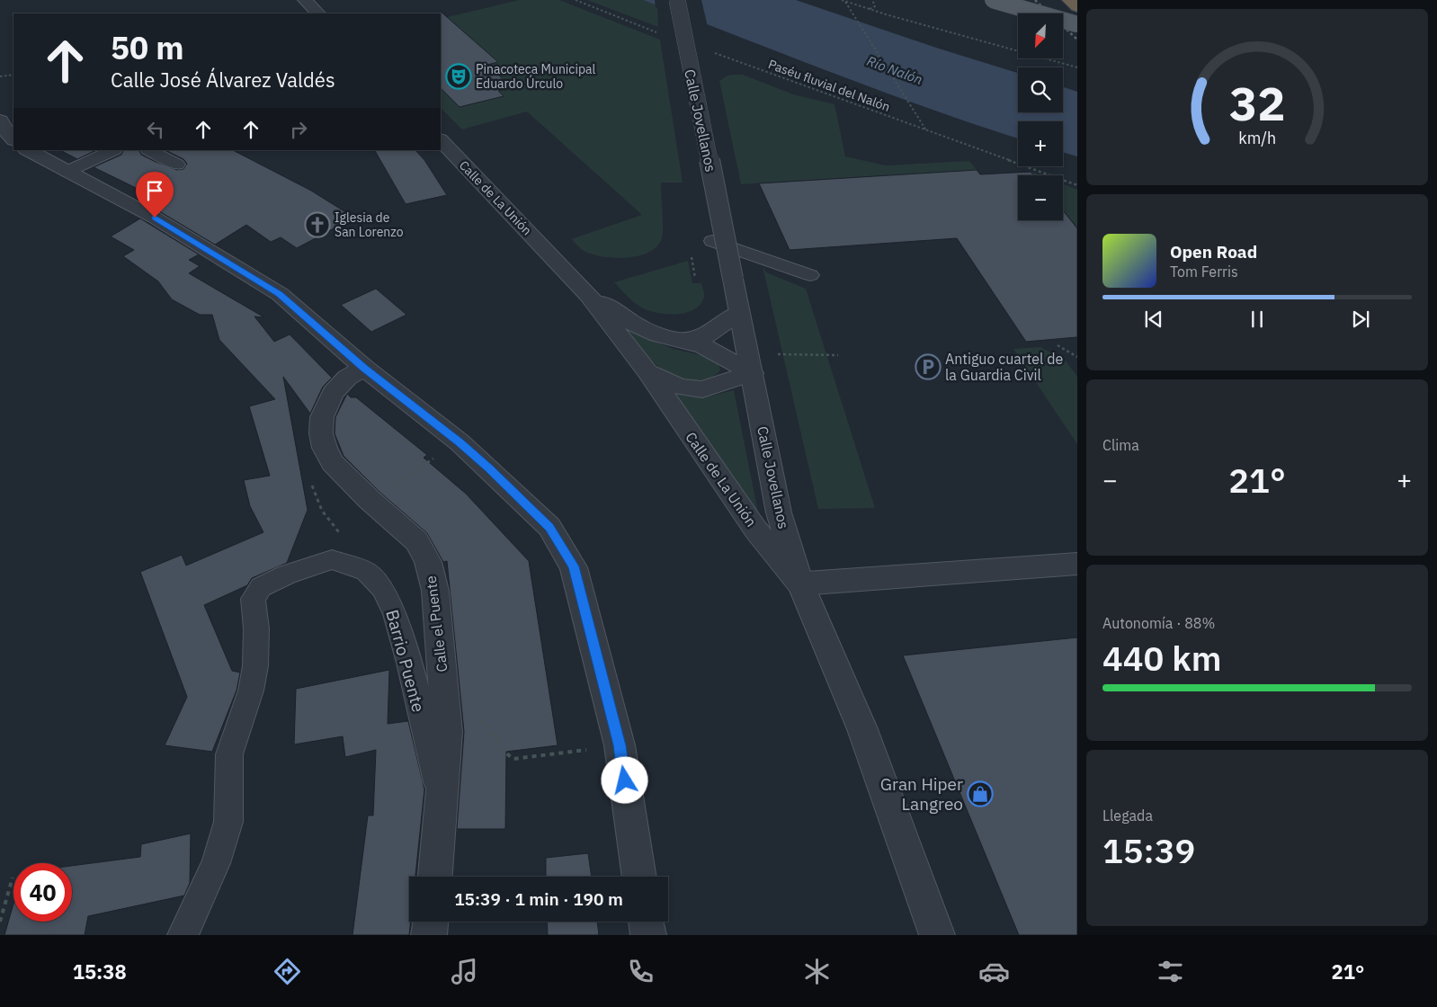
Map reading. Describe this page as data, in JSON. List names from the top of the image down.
{
  "streets": {
    "street": ["Calle Jovellanos", "Calle de La Unión", "Calle el Puente"],
    "lane": ["Barrio Puente"],
    "path": ["Paséu fluvial del Nalón"]
  },
  "crossings": [
    ["Calle Jovellanos", "Calle de La Unión"],
    ["Calle el Puente", "Barrio Puente"]
  ],
  "water": ["Río Nalón"],
  "places": {
    "theatre": ["Pinacoteca Municipal Eduardo Úrculo"],
    "church": ["Iglesia de San Lorenzo"],
    "parking": ["Antiguo cuartel de la Guardia Civil"],
    "shop": ["Gran Hiper Langreo"]
  },
  "north": "bottom left",
  "page": {
    "map_buttons": ["+", "−"],
    "turn": ["50 m", "Calle José Álvarez Valdés"],
    "song": ["Open Road", "Tom Ferris"],
    "tile": [
      "Clima",
      ["Autonomía · 88%", "440 km"],
      ["Llegada", "15:39"]
    ],
    "heat": ["−", "21°", "+"],
    "limit": "40",
    "trip": "15:39 · 1 min · 190 m",
    "tabs": ["15:38", "21°"],
    "gauge": ["32", "km/h"]
  }
}
